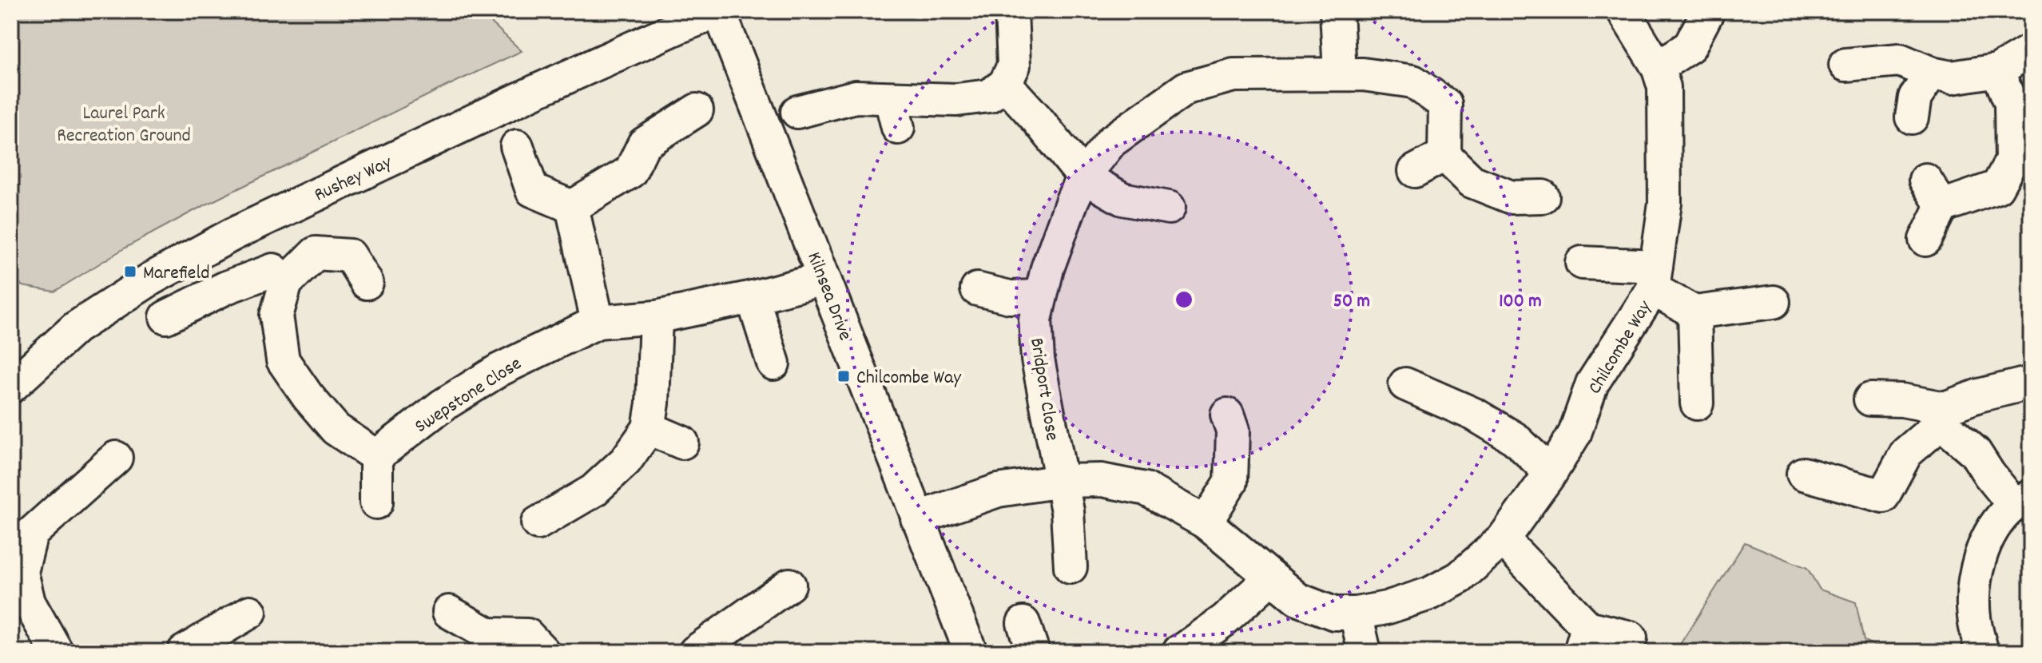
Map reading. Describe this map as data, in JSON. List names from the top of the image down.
{
  "streets": {
    "street": [
      "Rushey Way",
      "Kilnsea Drive",
      "Chilcombe Way",
      "Bridport Close",
      "Swepstone Close"
    ]
  },
  "crossings": [
    ["Rushey Way", "Kilnsea Drive"],
    ["Kilnsea Drive", "Chilcombe Way"],
    ["Kilnsea Drive", "Swepstone Close"],
    ["Chilcombe Way", "Bridport Close"]
  ],
  "parks": ["Laurel Park Recreation Ground"],
  "places": {
    "transit": ["Marefield", "Chilcombe Way"]
  },
  "rings": ["50 m", "100 m"]
}
